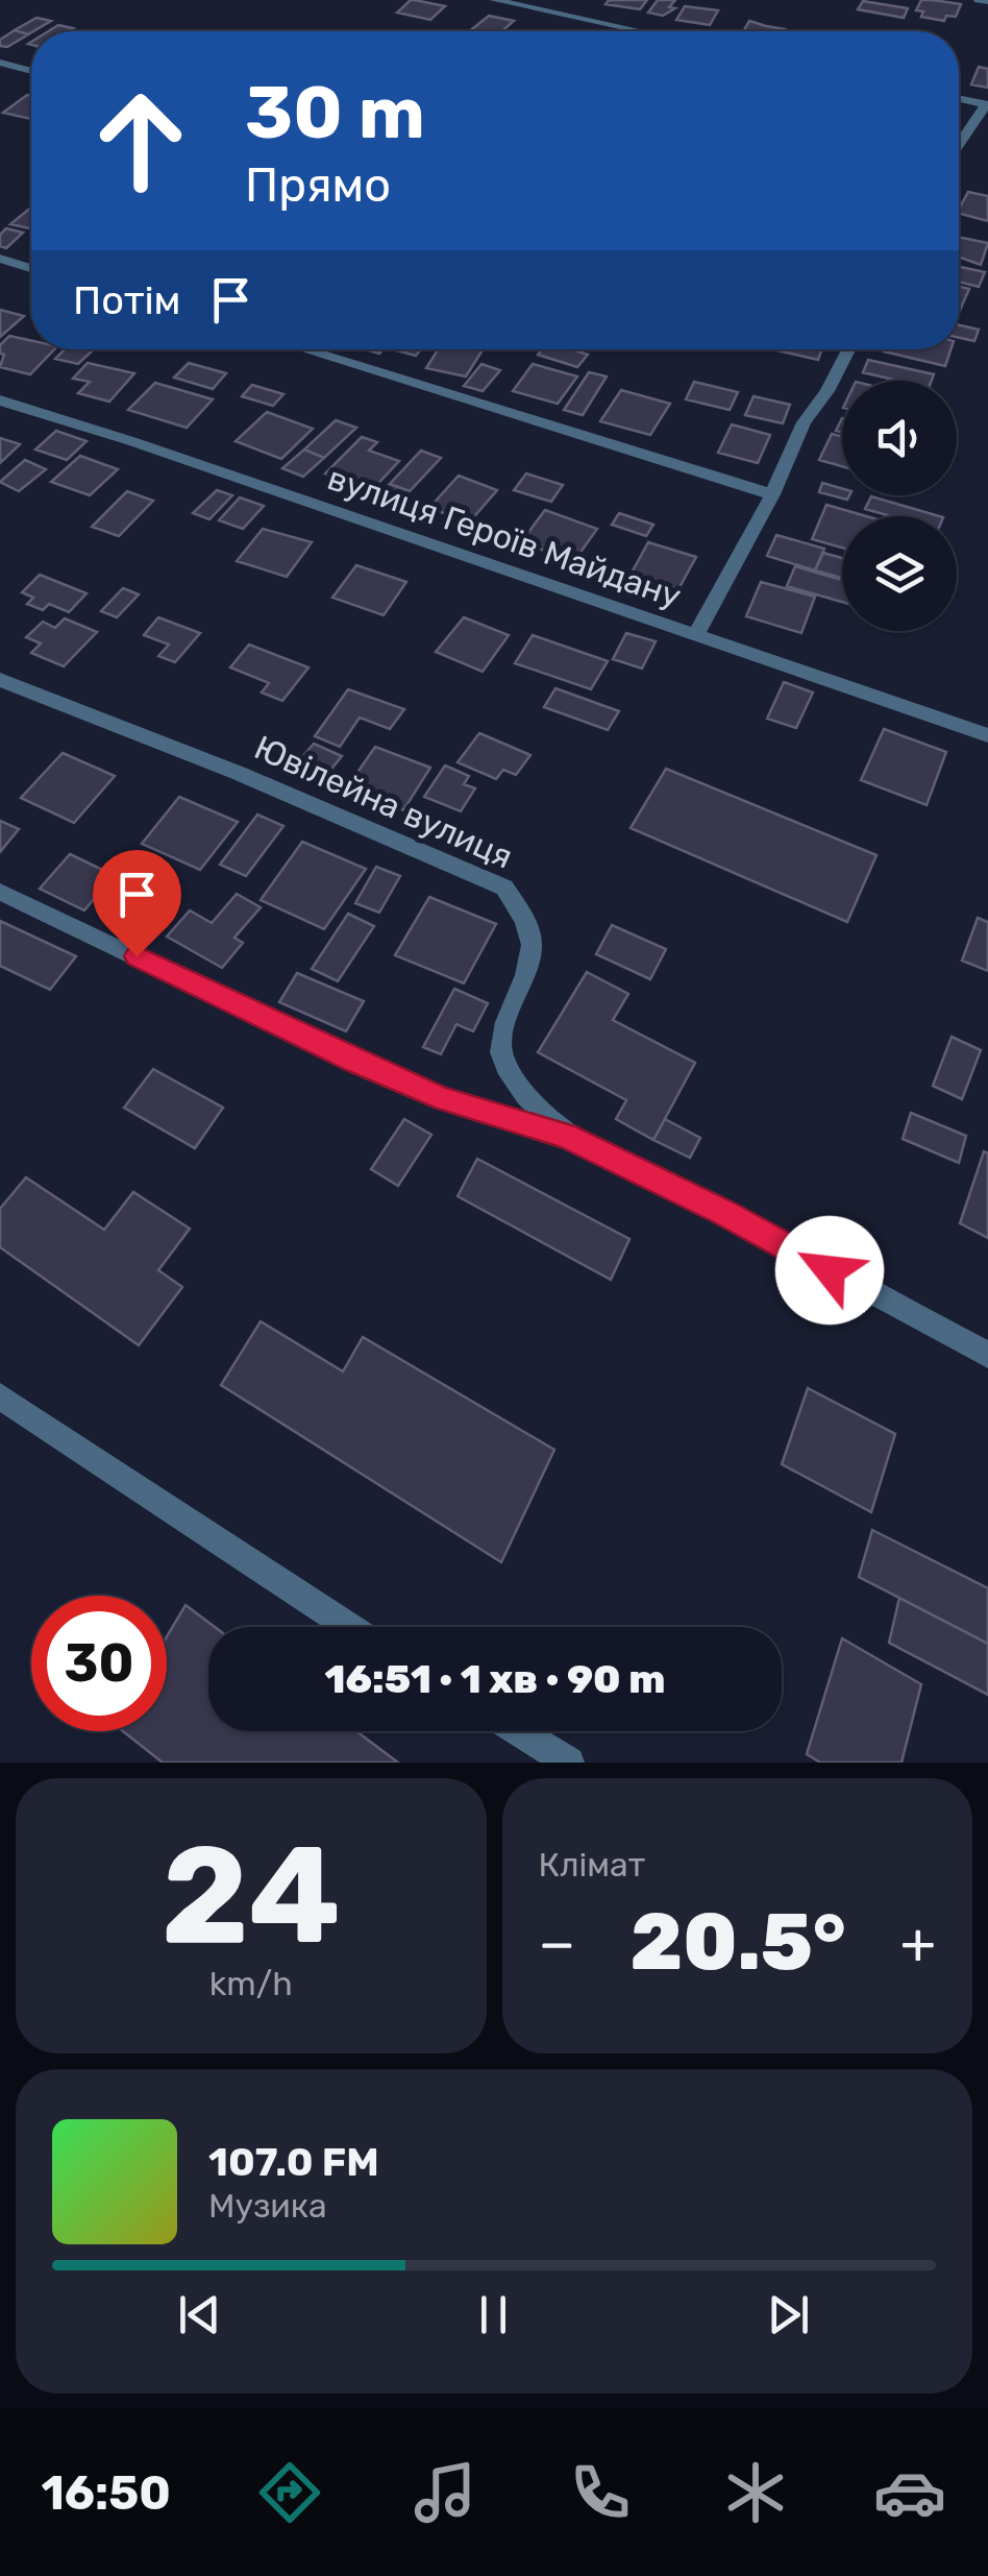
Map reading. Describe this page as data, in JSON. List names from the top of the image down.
{
  "streets": {
    "street": ["вулиця Героїв Майдану", "Ювілейна вулиця"]
  },
  "page": {
    "turn": ["30 m", "Прямо"],
    "then": "Потім",
    "limit": "30",
    "trip": "16:51 · 1 хв · 90 m",
    "tile": [
      ["24", "km/h"],
      "Клімат"
    ],
    "heat": ["−", "20.5°", "+"],
    "song": ["107.0 FM", "Музика"],
    "tabs": "16:50"
  }
}
